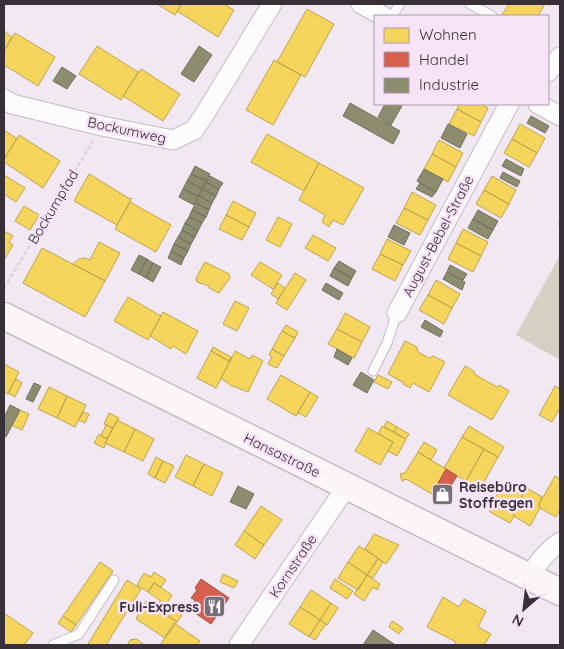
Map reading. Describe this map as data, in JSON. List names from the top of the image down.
{
  "streets": {
    "main road": ["Hansastraße"],
    "street": ["Bockumweg", "August-Bebel-Straße", "Kornstraße"],
    "path": ["Bockumpfad"]
  },
  "crossings": [
    ["Bockumweg", "Bockumpfad"],
    ["Hansastraße", "Kornstraße"]
  ],
  "places": {
    "shop": ["Reisebüro Stoffregen"],
    "restaurant": ["Fuli-Express"]
  },
  "legend": ["Wohnen", "Handel", "Industrie"],
  "north": "bottom left"
}
